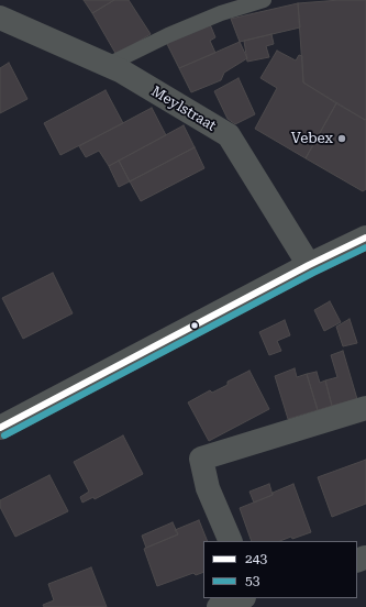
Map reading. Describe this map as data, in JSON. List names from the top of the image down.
{
  "streets": {
    "street": ["Meylstraat"]
  },
  "places": ["Vebex"],
  "lines": ["transit line 243", "transit line 53"],
  "legend": ["243", "53"]
}
